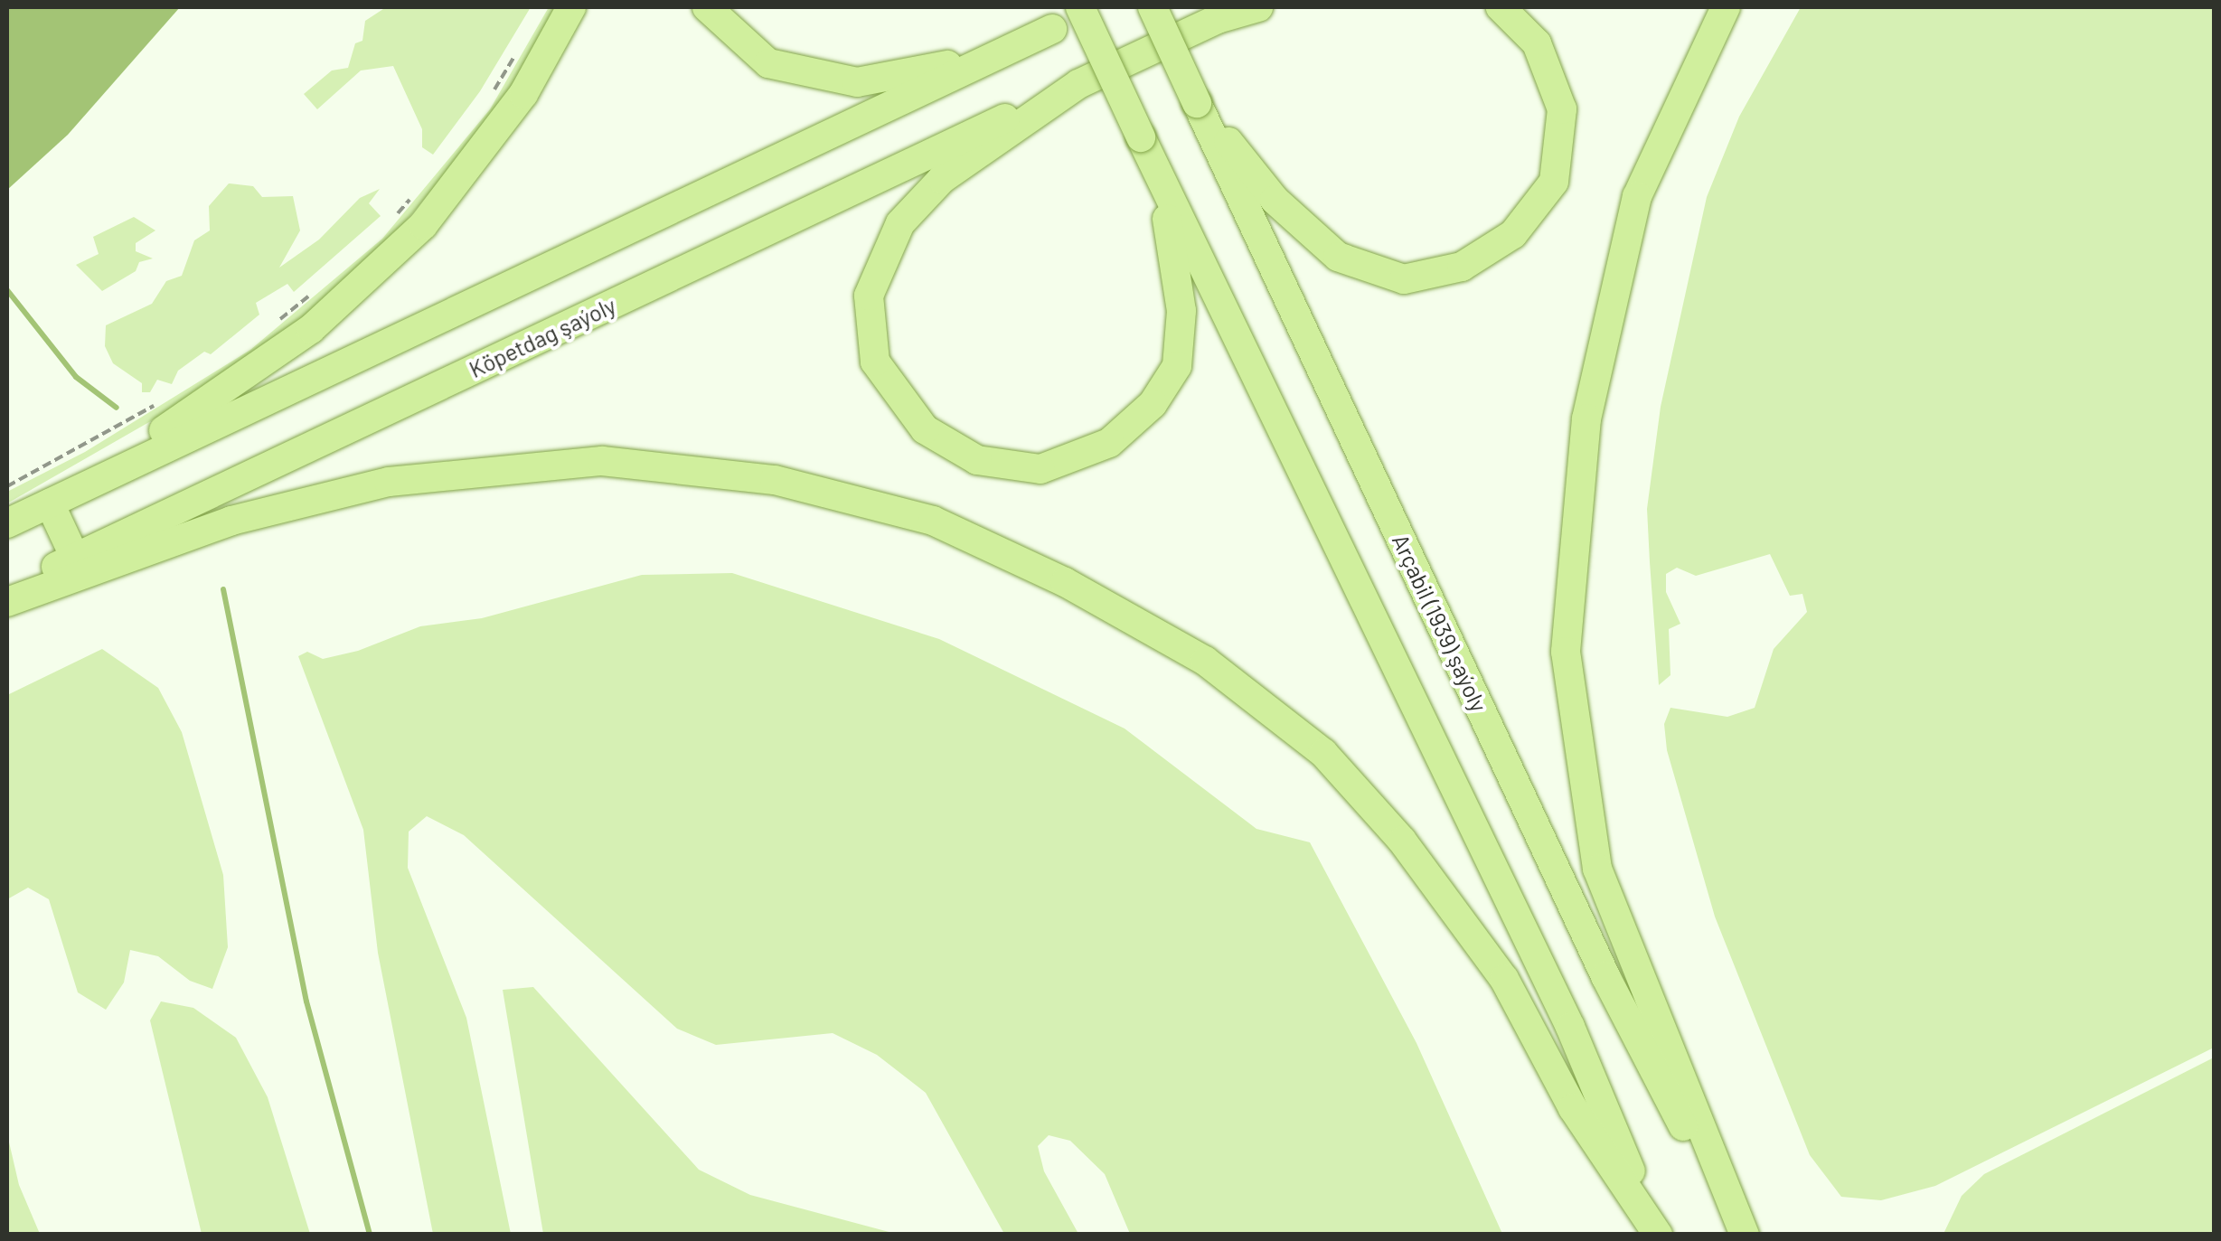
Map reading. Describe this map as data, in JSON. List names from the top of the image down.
{
  "streets": {
    "main road": ["Köpetdag şaýoly", "Arçabil (1939) şaýoly"]
  }
}
